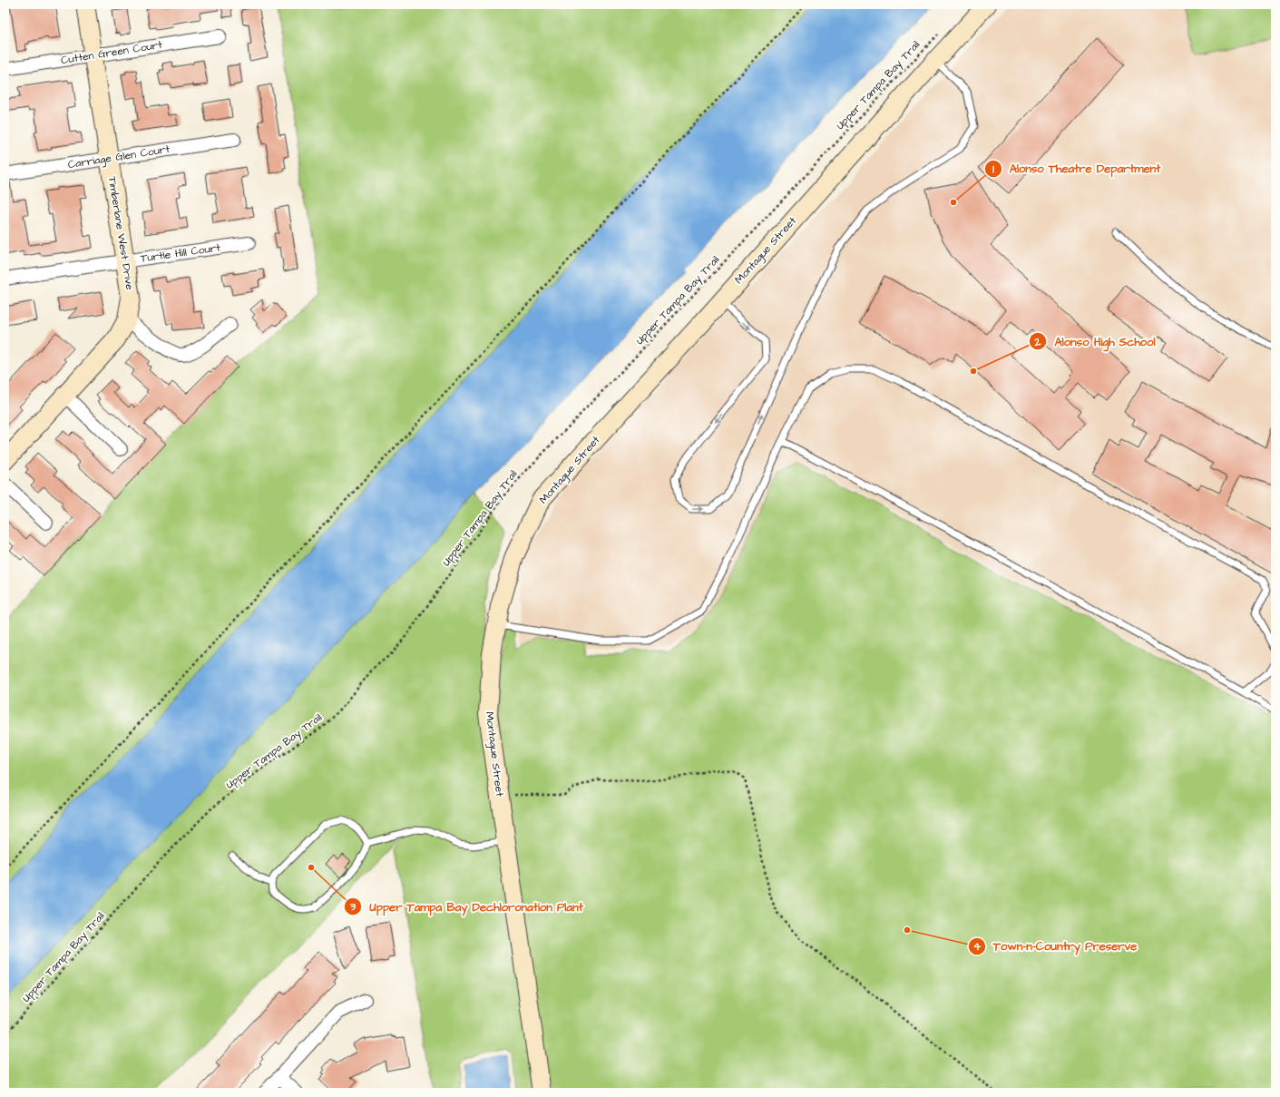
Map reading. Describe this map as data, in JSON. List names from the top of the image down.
{
  "streets": {
    "street": [
      "Cutten Green Court",
      "Carriage Glen Court",
      "Timberlane West Drive",
      "Montague Street",
      "Turtle Hill Court"
    ],
    "path": ["Upper Tampa Bay Trail"]
  },
  "crossings": [
    ["Cutten Green Court", "Timberlane West Drive"],
    ["Carriage Glen Court", "Timberlane West Drive"],
    ["Timberlane West Drive", "Turtle Hill Court"]
  ],
  "places": [
    "Alonso Theatre Department",
    "Alonso High School",
    "Upper Tampa Bay Dechloronation Plant",
    "Town-n-Country Preserve"
  ]
}
